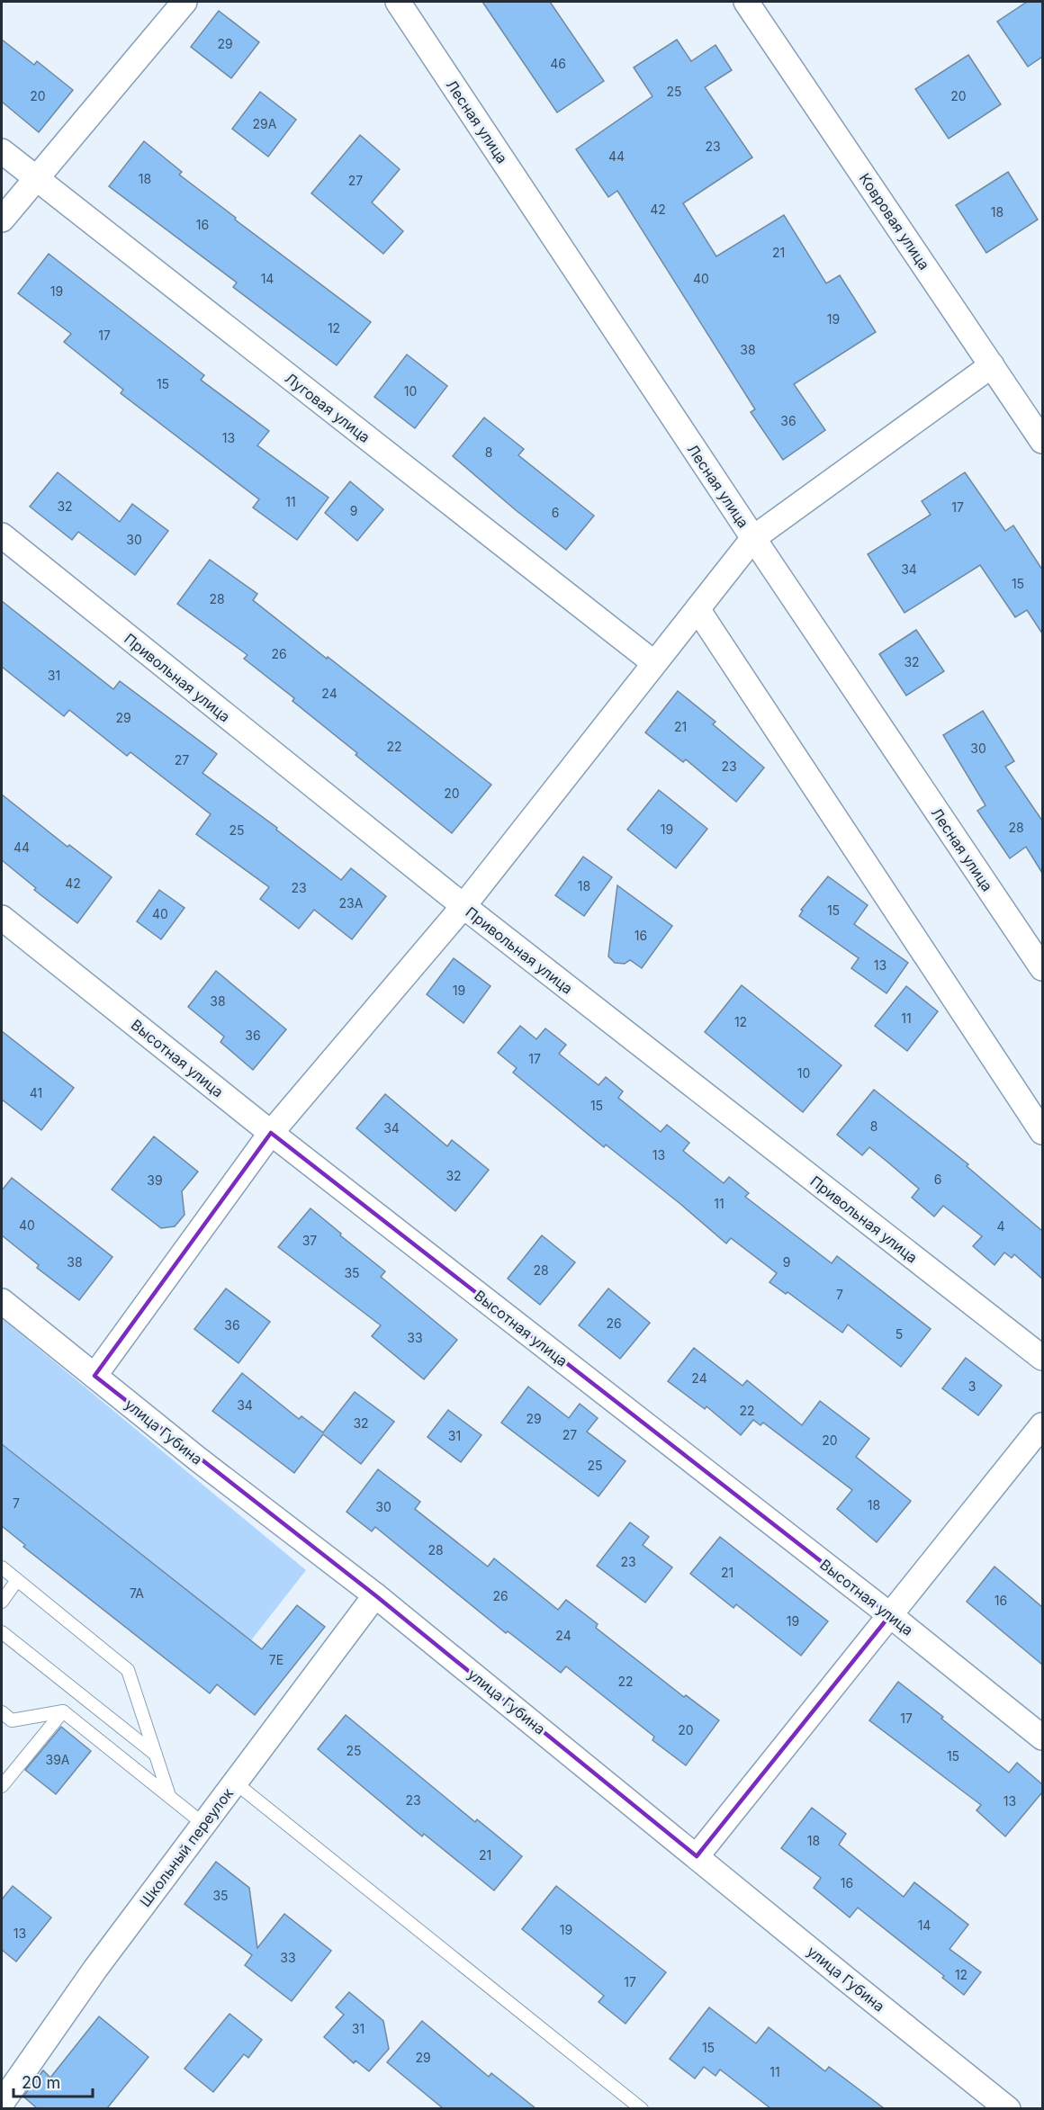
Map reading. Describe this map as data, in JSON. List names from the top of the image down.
{
  "streets": {
    "street": [
      "Лесная улица",
      "Ковровая улица",
      "Луговая улица",
      "Привольная улица",
      "Высотная улица",
      "улица Губина",
      "Школьный переулок"
    ]
  },
  "crossings": [
    ["улица Губина", "Школьный переулок"]
  ],
  "house_numbers": [
    "29",
    "46",
    "25",
    "20",
    "20",
    "29А",
    "23",
    "44",
    "18",
    "27",
    "42",
    "18",
    "16",
    "21",
    "14",
    "40",
    "19",
    "19",
    "12",
    "17",
    "38",
    "15",
    "10",
    "36",
    "13",
    "8",
    "11",
    "32",
    "17",
    "9",
    "6",
    "30",
    "34",
    "15",
    "28",
    "26",
    "32",
    "31",
    "24",
    "29",
    "21",
    "22",
    "30",
    "27",
    "23",
    "20",
    "28",
    "19",
    "25",
    "44",
    "42",
    "18",
    "23",
    "23А",
    "15",
    "40",
    "16",
    "13",
    "19",
    "38",
    "11",
    "12",
    "36",
    "17",
    "10",
    "41",
    "15",
    "8",
    "34",
    "13",
    "32",
    "6",
    "39",
    "11",
    "40",
    "4",
    "37",
    "38",
    "9",
    "28",
    "35",
    "7",
    "26",
    "36",
    "5",
    "33",
    "24",
    "3",
    "34",
    "22",
    "29",
    "32",
    "27",
    "31",
    "20",
    "25",
    "7",
    "18",
    "30",
    "28",
    "23",
    "21",
    "7А",
    "26",
    "16",
    "19",
    "24",
    "7Е",
    "22",
    "17",
    "20",
    "25",
    "15",
    "39А",
    "23",
    "13",
    "18",
    "21",
    "16",
    "35",
    "14",
    "19",
    "13",
    "33",
    "12",
    "17",
    "31",
    "15",
    "29",
    "11"
  ],
  "scale_bar": "20 m"
}
